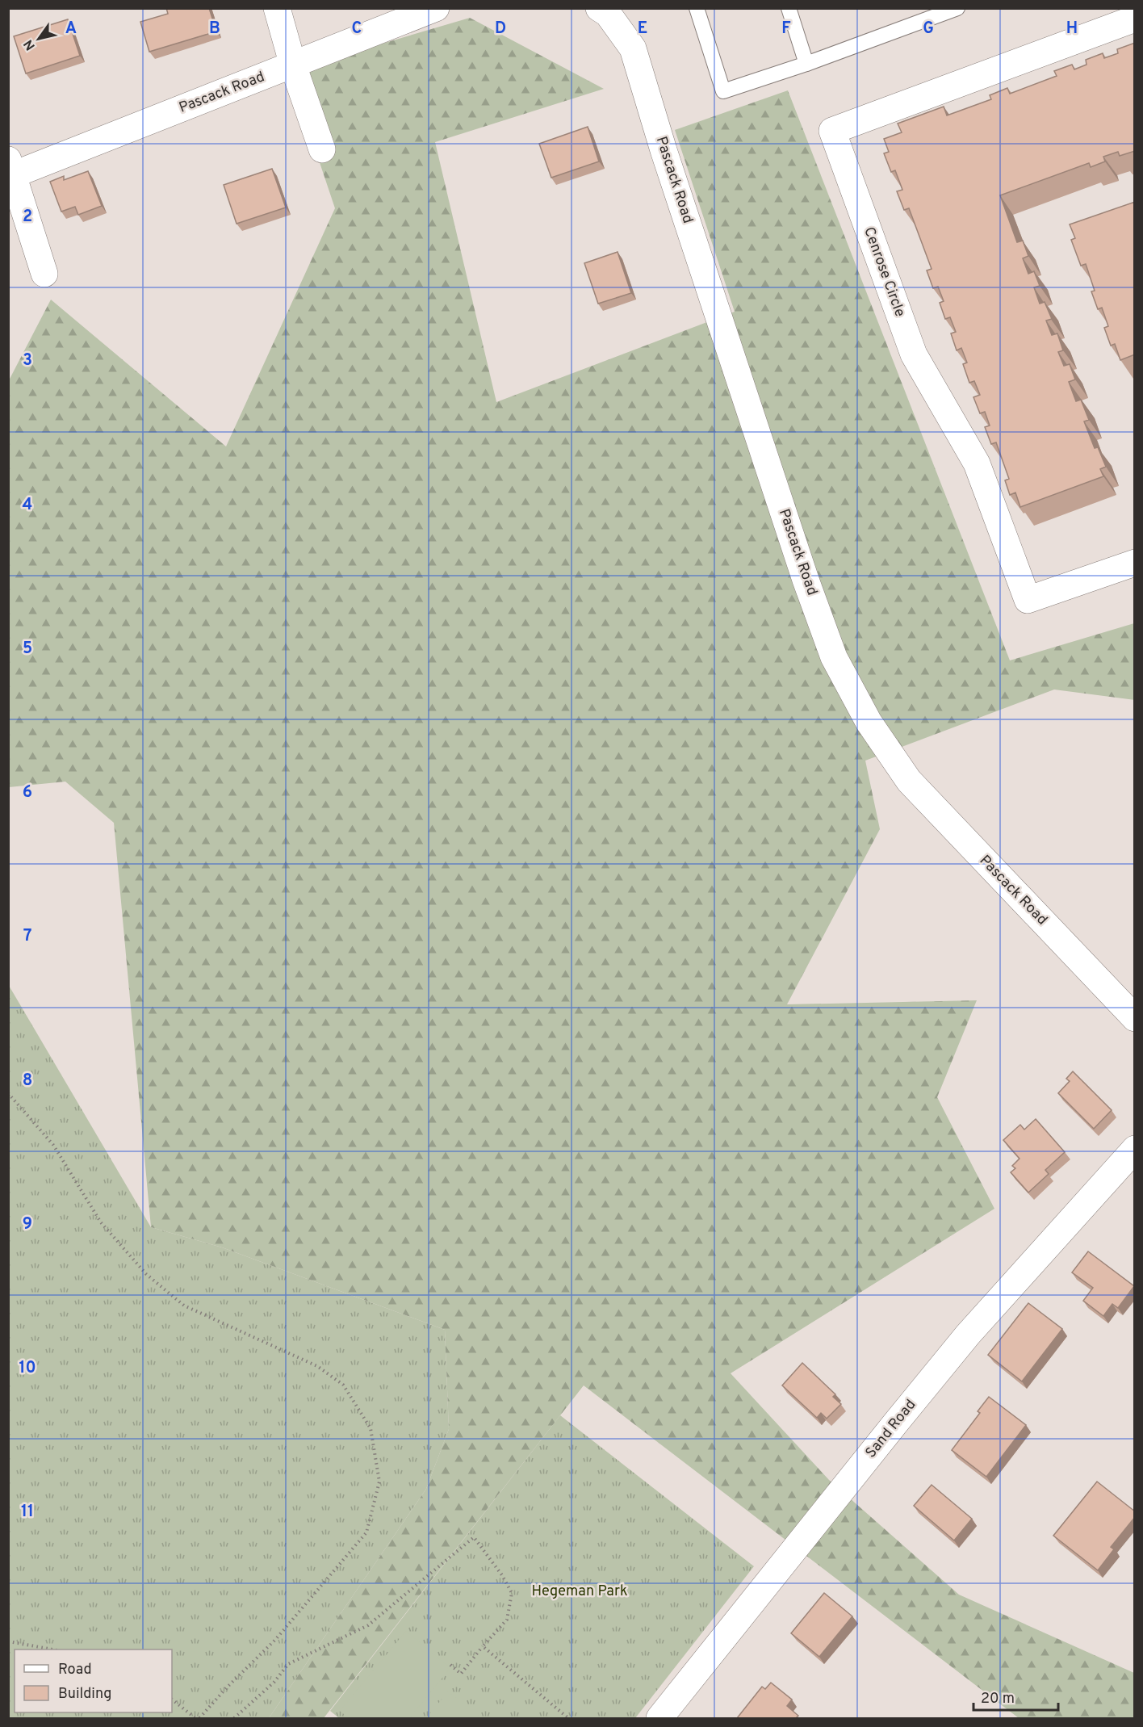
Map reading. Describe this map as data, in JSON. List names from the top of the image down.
{
  "streets": {
    "street": ["Pascack Road", "Cenrose Circle", "Sand Road"]
  },
  "parks": ["Hegeman Park"],
  "legend": ["Road", "Building"],
  "scale_bar": "20 m",
  "north": "bottom left",
  "grid": {
    "columns": [
      "A",
      "B",
      "C",
      "D",
      "E",
      "F",
      "G",
      "H"
    ],
    "rows": [
      "2",
      "3",
      "4",
      "5",
      "6",
      "7",
      "8",
      "9",
      "10",
      "11"
    ]
  }
}
